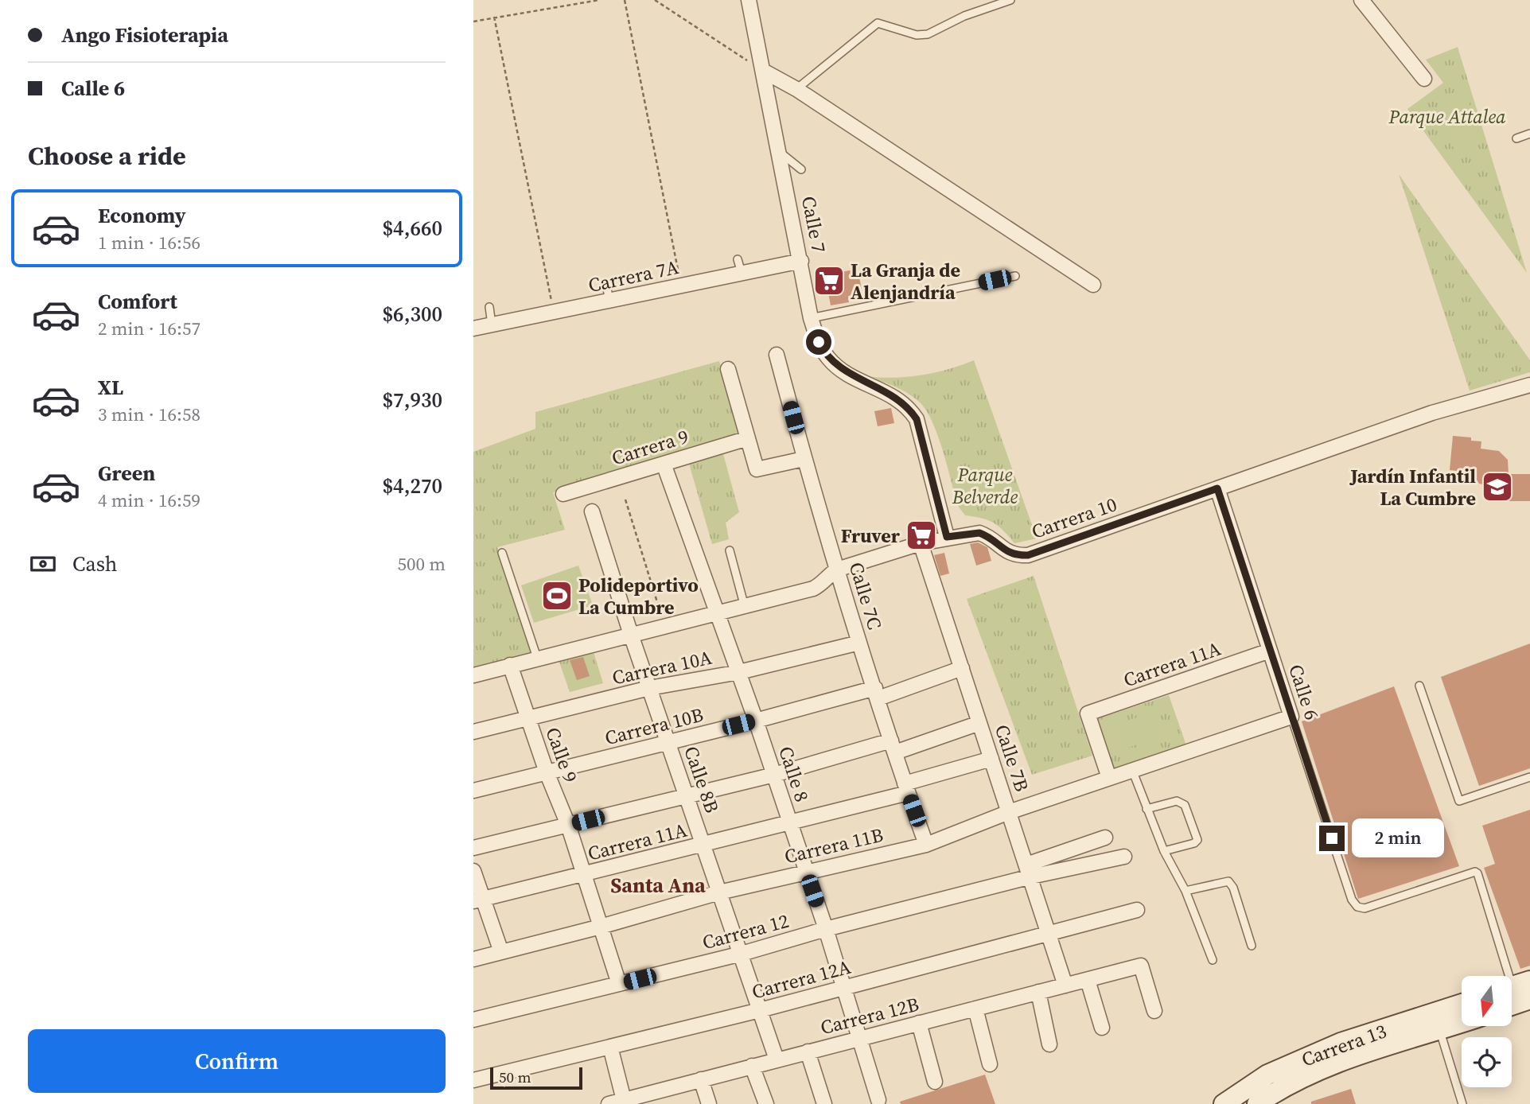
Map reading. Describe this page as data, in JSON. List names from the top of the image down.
{
  "streets": {
    "street": [
      "Calle 7",
      "Carrera 7A",
      "Carrera 9",
      "Carrera 10",
      "Calle 7C",
      "Carrera 11A",
      "Carrera 10A",
      "Calle 6",
      "Carrera 10B",
      "Calle 9",
      "Calle 7B",
      "Calle 8",
      "Calle 8B",
      "Carrera 11B",
      "Carrera 12",
      "Carrera 12A",
      "Carrera 12B",
      "Carrera 13"
    ]
  },
  "crossings": [
    ["Calle 7", "Carrera 7A"],
    ["Calle 7", "Carrera 10"],
    ["Carrera 9", "Calle 8"],
    ["Carrera 10", "Calle 7C"],
    ["Carrera 10", "Calle 6"],
    ["Carrera 10", "Calle 9"],
    ["Carrera 10", "Calle 7B"],
    ["Carrera 10", "Calle 8"],
    ["Carrera 10", "Calle 8B"],
    ["Calle 7C", "Carrera 11A"],
    ["Calle 7C", "Carrera 10A"],
    ["Calle 7C", "Carrera 10B"],
    ["Calle 7C", "Carrera 11B"],
    ["Carrera 11A", "Calle 6"],
    ["Carrera 11A", "Calle 9"],
    ["Carrera 11A", "Calle 7B"],
    ["Carrera 11A", "Calle 8"],
    ["Carrera 11A", "Calle 8B"],
    ["Carrera 11A", "Carrera 11B"],
    ["Carrera 10A", "Calle 9"],
    ["Carrera 10A", "Calle 8"],
    ["Carrera 10A", "Calle 8B"],
    ["Calle 6", "Carrera 11B"],
    ["Carrera 10B", "Calle 9"],
    ["Carrera 10B", "Calle 7B"],
    ["Carrera 10B", "Calle 8"],
    ["Carrera 10B", "Calle 8B"],
    ["Calle 9", "Carrera 11B"],
    ["Calle 9", "Carrera 12"],
    ["Calle 7B", "Carrera 11B"],
    ["Calle 7B", "Carrera 12"],
    ["Calle 7B", "Carrera 12A"],
    ["Calle 7B", "Carrera 12B"],
    ["Calle 8", "Carrera 11B"],
    ["Calle 8", "Carrera 12"],
    ["Calle 8", "Carrera 12A"],
    ["Calle 8", "Carrera 12B"],
    ["Calle 8B", "Carrera 11B"],
    ["Calle 8B", "Carrera 12"],
    ["Calle 8B", "Carrera 12A"],
    ["Calle 8B", "Carrera 12B"]
  ],
  "districts": ["Santa Ana"],
  "parks": ["Parque Attalea", "Parque Belverde"],
  "places": {
    "supermarket": ["La Granja de Alenjandría", "Fruver"],
    "school or university": ["Jardín Infantil La Cumbre"],
    "sports": ["Polideportivo La Cumbre"]
  },
  "scale_bar": "50 m",
  "north": "bottom",
  "page": {
    "banner": ["Ango Fisioterapia", "Calle 6"],
    "heading": "Choose a ride",
    "list": [
      {
        "name": "Economy",
        "note": "1 min · 16:56",
        "value": "$4,660"
      },
      {
        "name": "Comfort",
        "note": "2 min · 16:57",
        "value": "$6,300"
      },
      {
        "name": "XL",
        "note": "3 min · 16:58",
        "value": "$7,930"
      },
      {
        "name": "Green",
        "note": "4 min · 16:59",
        "value": "$4,270"
      }
    ],
    "pay": ["Cash", "500 m"],
    "bubble": "2 min",
    "buttons": "Confirm",
    "scale": "50 m"
  }
}
